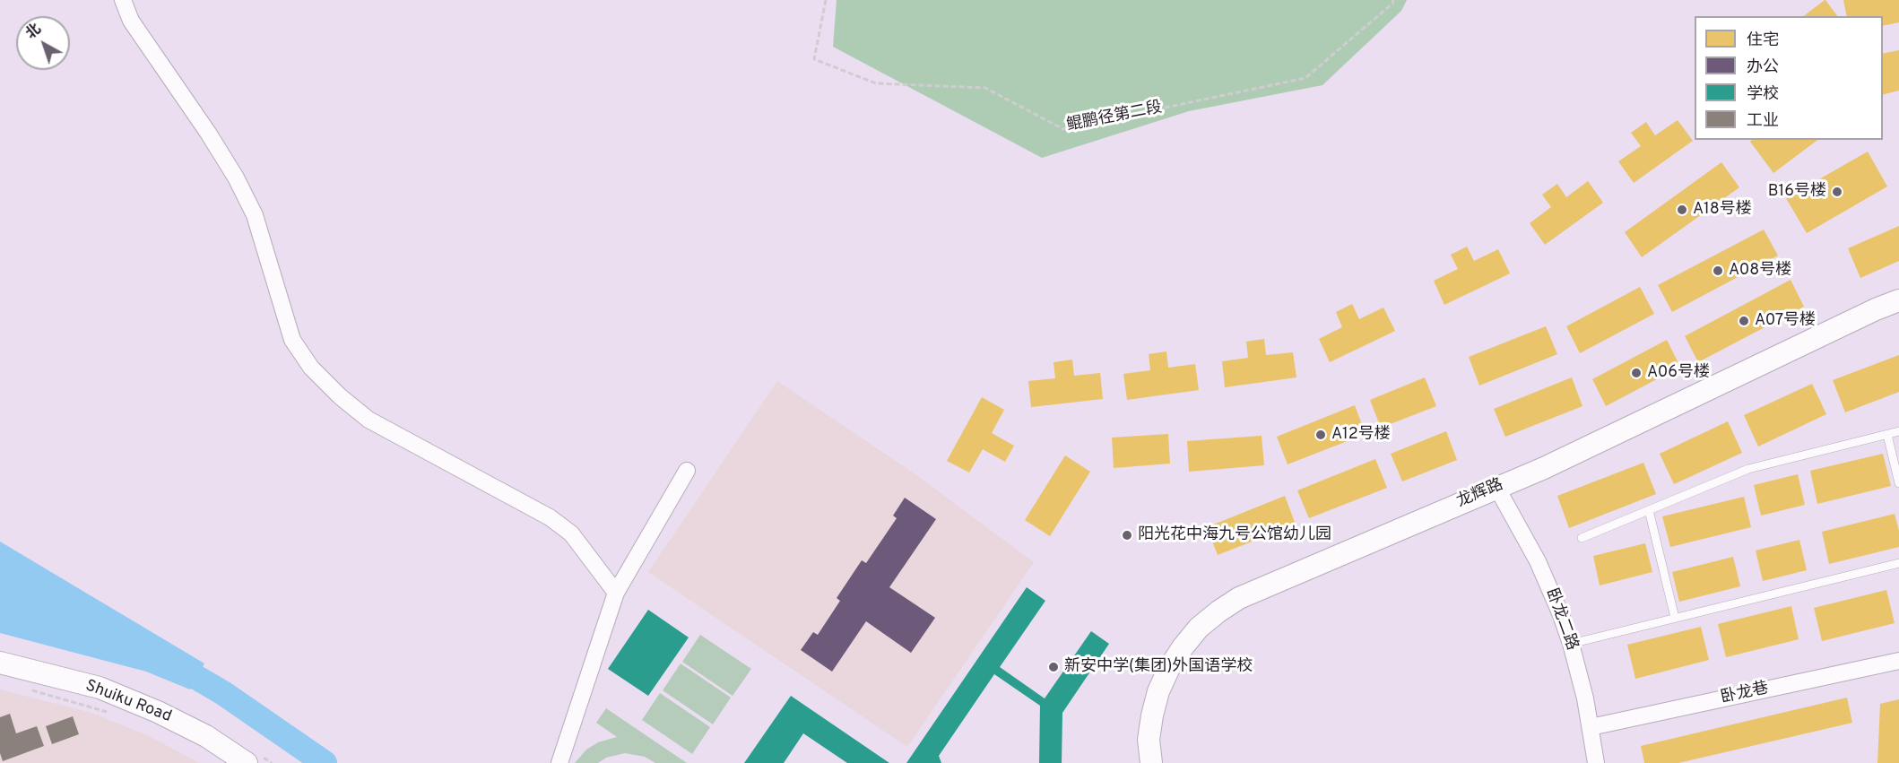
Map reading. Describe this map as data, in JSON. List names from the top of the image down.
{
  "streets": {
    "street": [
      "龙辉路",
      "卧龙二路",
      "卧龙巷",
      "Shuiku Road"
    ],
    "path": ["鲲鹏径第二段"]
  },
  "crossings": [
    ["龙辉路", "卧龙二路"],
    ["卧龙二路", "卧龙巷"]
  ],
  "places": [
    "B16号楼",
    "A18号楼",
    "A08号楼",
    "A07号楼",
    "A06号楼",
    "A12号楼",
    "阳光花中海九号公馆幼儿园",
    "新安中学(集团)外国语学校"
  ],
  "legend": [
    "住宅",
    "办公",
    "学校",
    "工业"
  ],
  "north": "top left"
}
